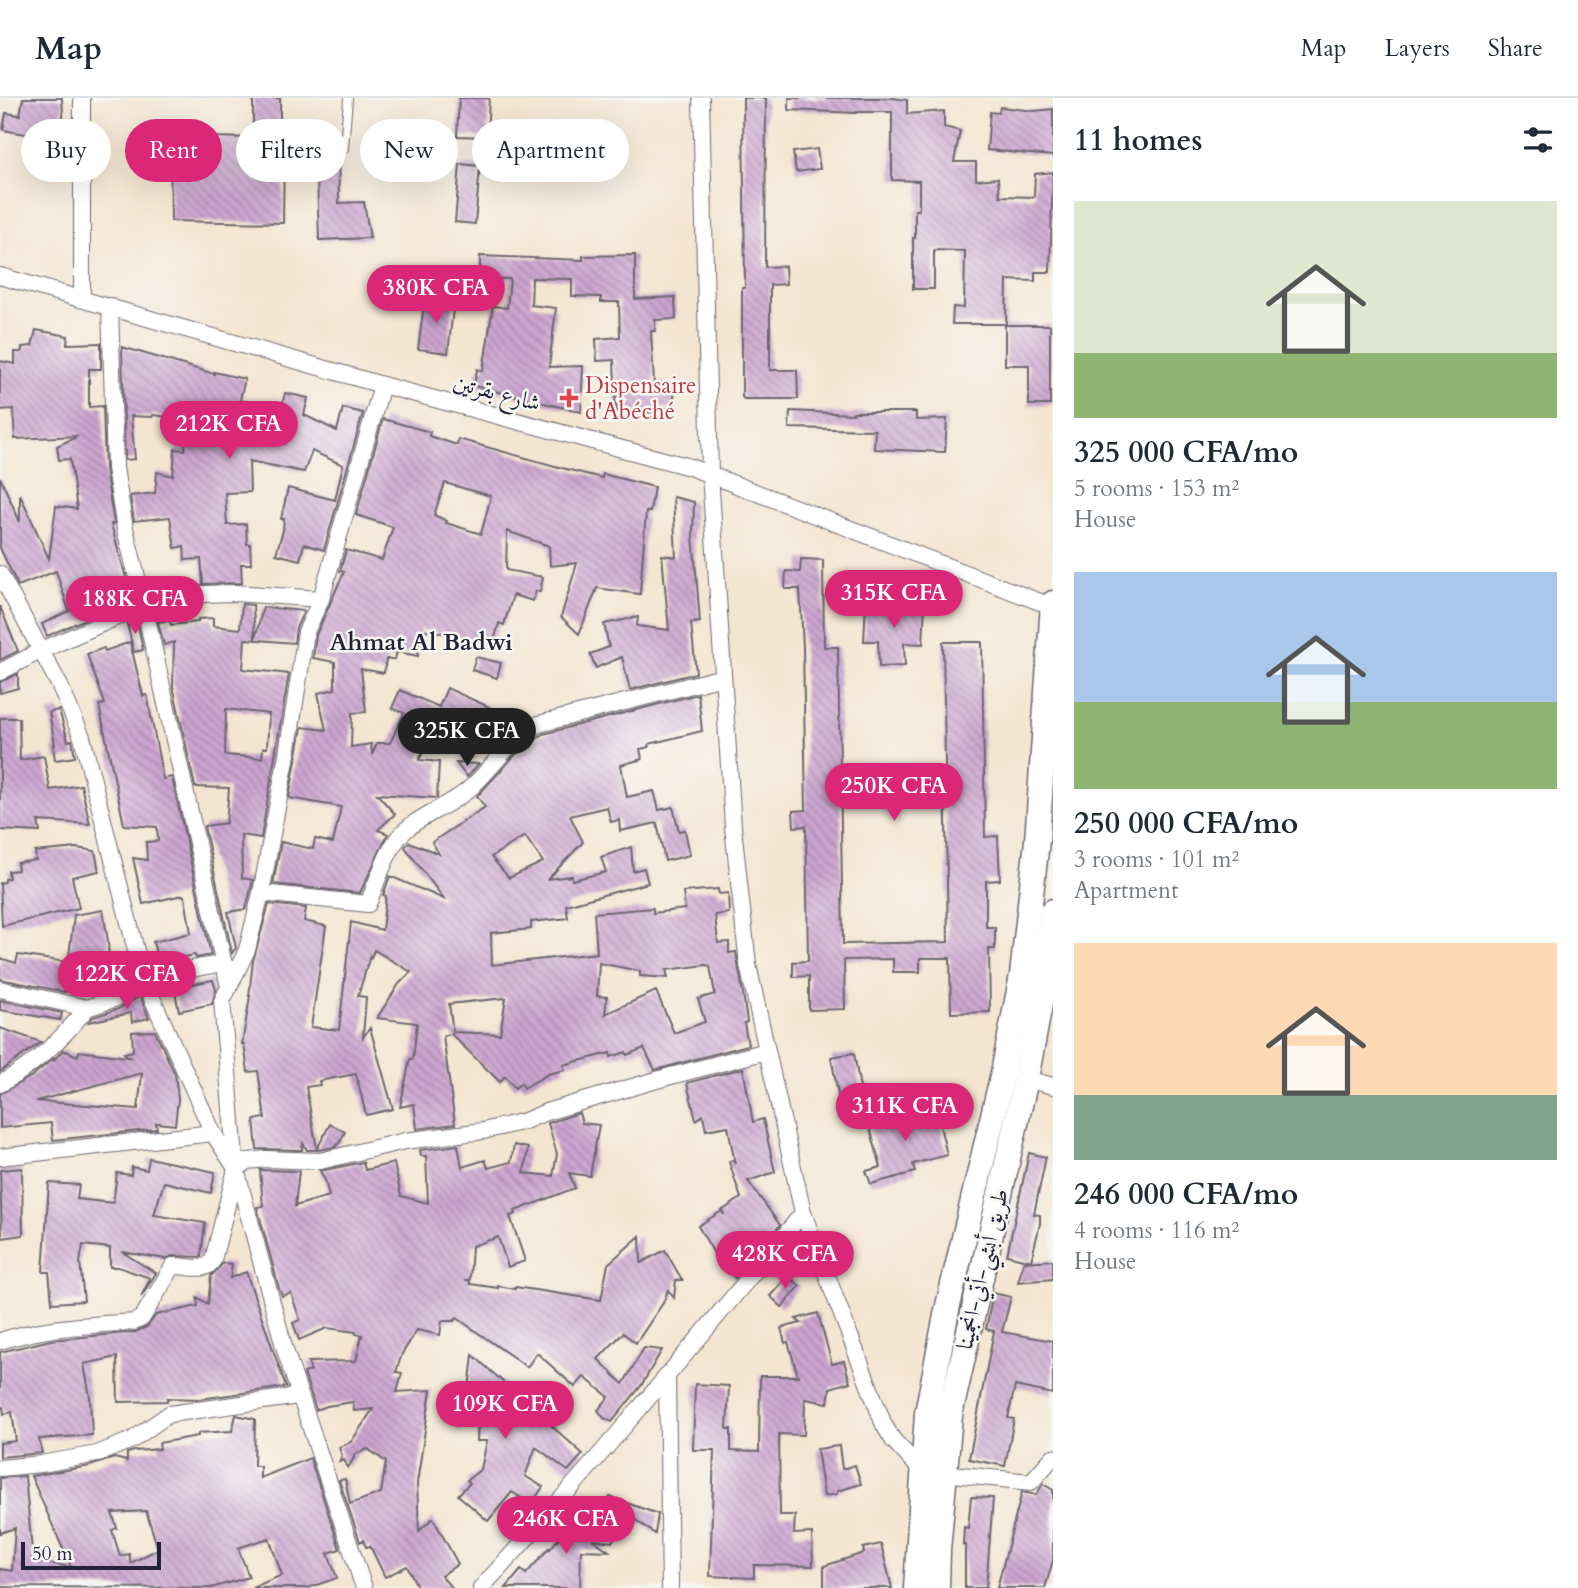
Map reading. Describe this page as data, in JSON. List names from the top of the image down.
{
  "streets": {
    "highway": ["طريق أبشي-أتي-انجمينا"],
    "street": ["شارع بقرتين"]
  },
  "districts": ["Ahmat Al Badwi"],
  "places": {
    "health": ["Dispensaire d'Abéché"]
  },
  "scale_bar": "50 m",
  "page": {
    "header": "Map",
    "nav": ["Map", "Layers", "Share"],
    "heading": "11 homes",
    "chip": [
      "Buy",
      "Rent",
      "Filters",
      "New",
      "Apartment"
    ],
    "list": [
      {
        "name": "325 000 CFA/mo",
        "note": "5 rooms · 153 m² · House"
      },
      {
        "name": "250 000 CFA/mo",
        "note": "3 rooms · 101 m² · Apartment"
      },
      {
        "name": "246 000 CFA/mo",
        "note": "4 rooms · 116 m² · House"
      }
    ],
    "price": [
      "380K CFA",
      "212K CFA",
      "315K CFA",
      "188K CFA",
      "325K CFA",
      "250K CFA",
      "122K CFA",
      "311K CFA",
      "428K CFA",
      "109K CFA",
      "246K CFA"
    ],
    "scale": "50 m"
  }
}
